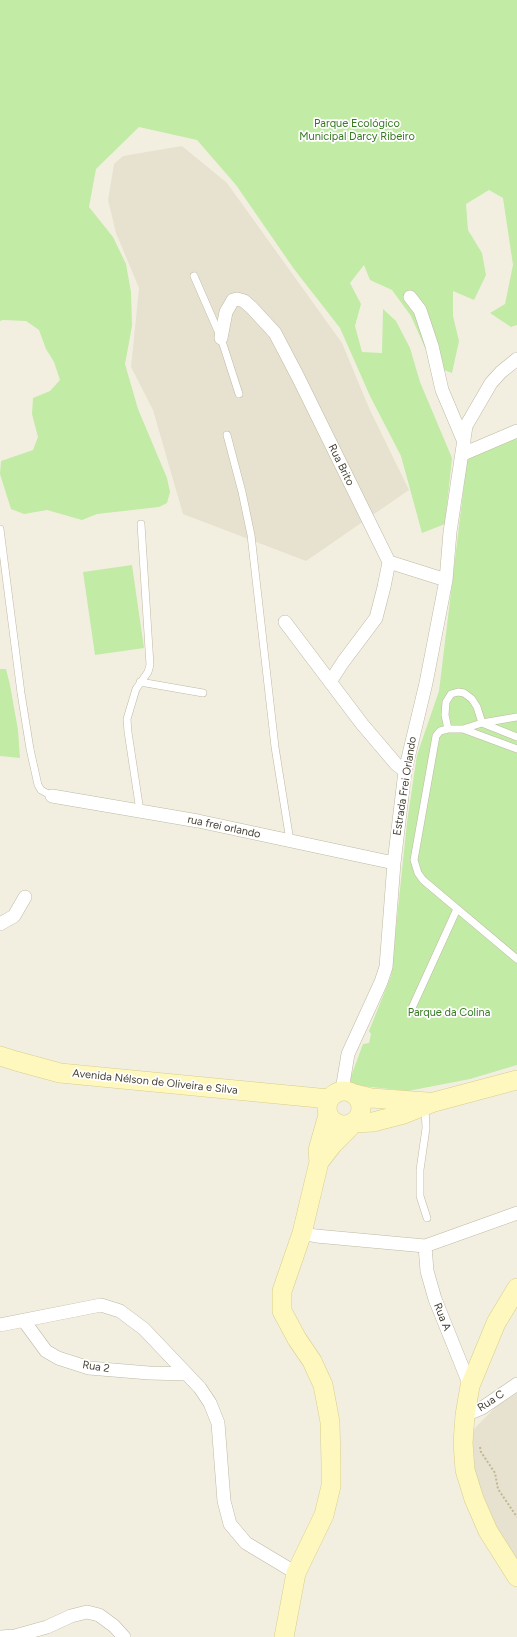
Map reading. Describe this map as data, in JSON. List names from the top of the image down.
{
  "streets": {
    "street": [
      "Rua Brito",
      "Estrada Frei Orlando",
      "rua frei orlando",
      "Avenida Nélson de Oliveira e Silva",
      "Rua A",
      "Rua 2",
      "Rua C"
    ]
  },
  "crossings": [
    ["Estrada Frei Orlando", "rua frei orlando"],
    ["Estrada Frei Orlando", "Avenida Nélson de Oliveira e Silva"]
  ],
  "parks": ["Parque Ecológico Municipal Darcy Ribeiro", "Parque da Colina"]
}
